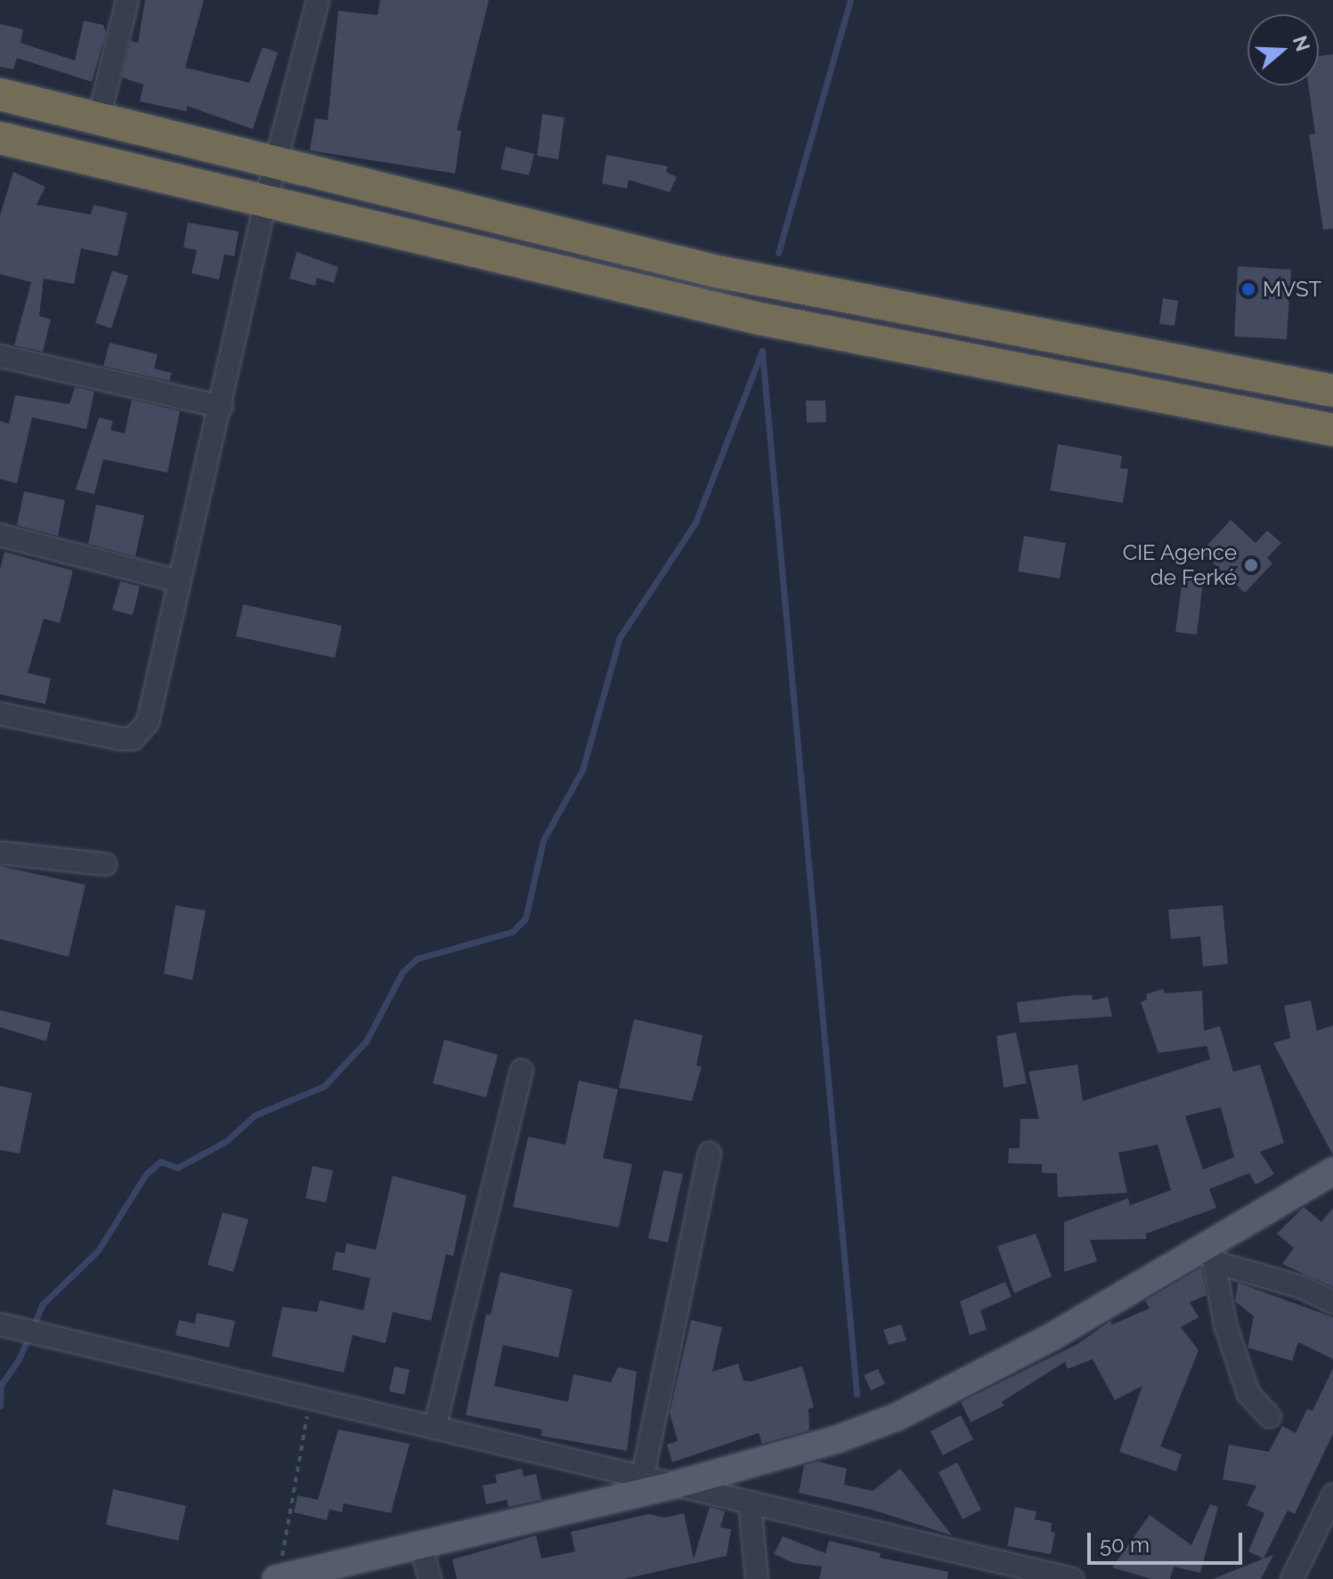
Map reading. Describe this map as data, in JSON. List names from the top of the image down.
{
  "places": ["MVST", "CIE Agence de Ferké"],
  "scale_bar": "50 m",
  "north": "right"
}
